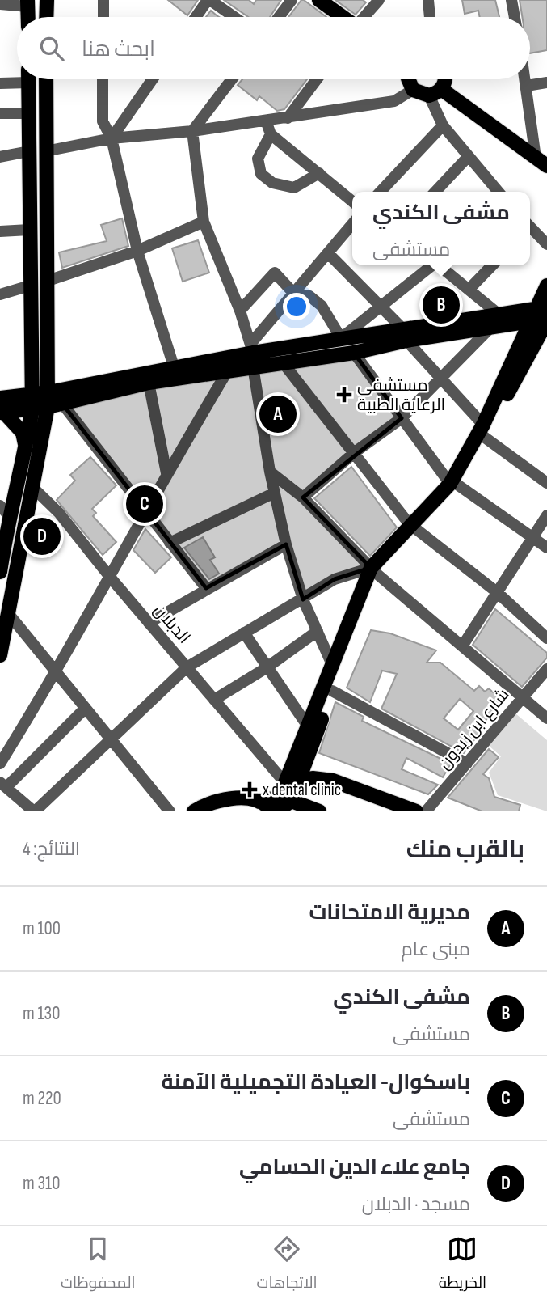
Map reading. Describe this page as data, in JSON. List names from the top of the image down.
{
  "streets": {
    "street": ["الدبلان", "شارع ابن زيدون"]
  },
  "places": {
    "health": ["مستشفى الرعاية الطبية", "x dental clinic"]
  },
  "page": {
    "search": "ابحث هنا",
    "popup": ["مشفى الكندي", "مستشفى"],
    "pins": [
      "B",
      "A",
      "C",
      "D"
    ],
    "heading": ["بالقرب منك", "النتائج: 4"],
    "list": [
      {
        "mark": "A",
        "name": "مديرية الامتحانات",
        "note": "مبنى عام",
        "value": "100 m"
      },
      {
        "mark": "B",
        "name": "مشفى الكندي",
        "note": "مستشفى",
        "value": "130 m"
      },
      {
        "mark": "C",
        "name": "باسكوال- العيادة التجميلية الآمنة",
        "note": "مستشفى",
        "value": "220 m"
      },
      {
        "mark": "D",
        "name": "جامع علاء الدين الحسامي",
        "note": "مسجد · الدبلان",
        "value": "310 m"
      }
    ],
    "nav": ["الخريطة", "الاتجاهات", "المحفوظات"]
  }
}
